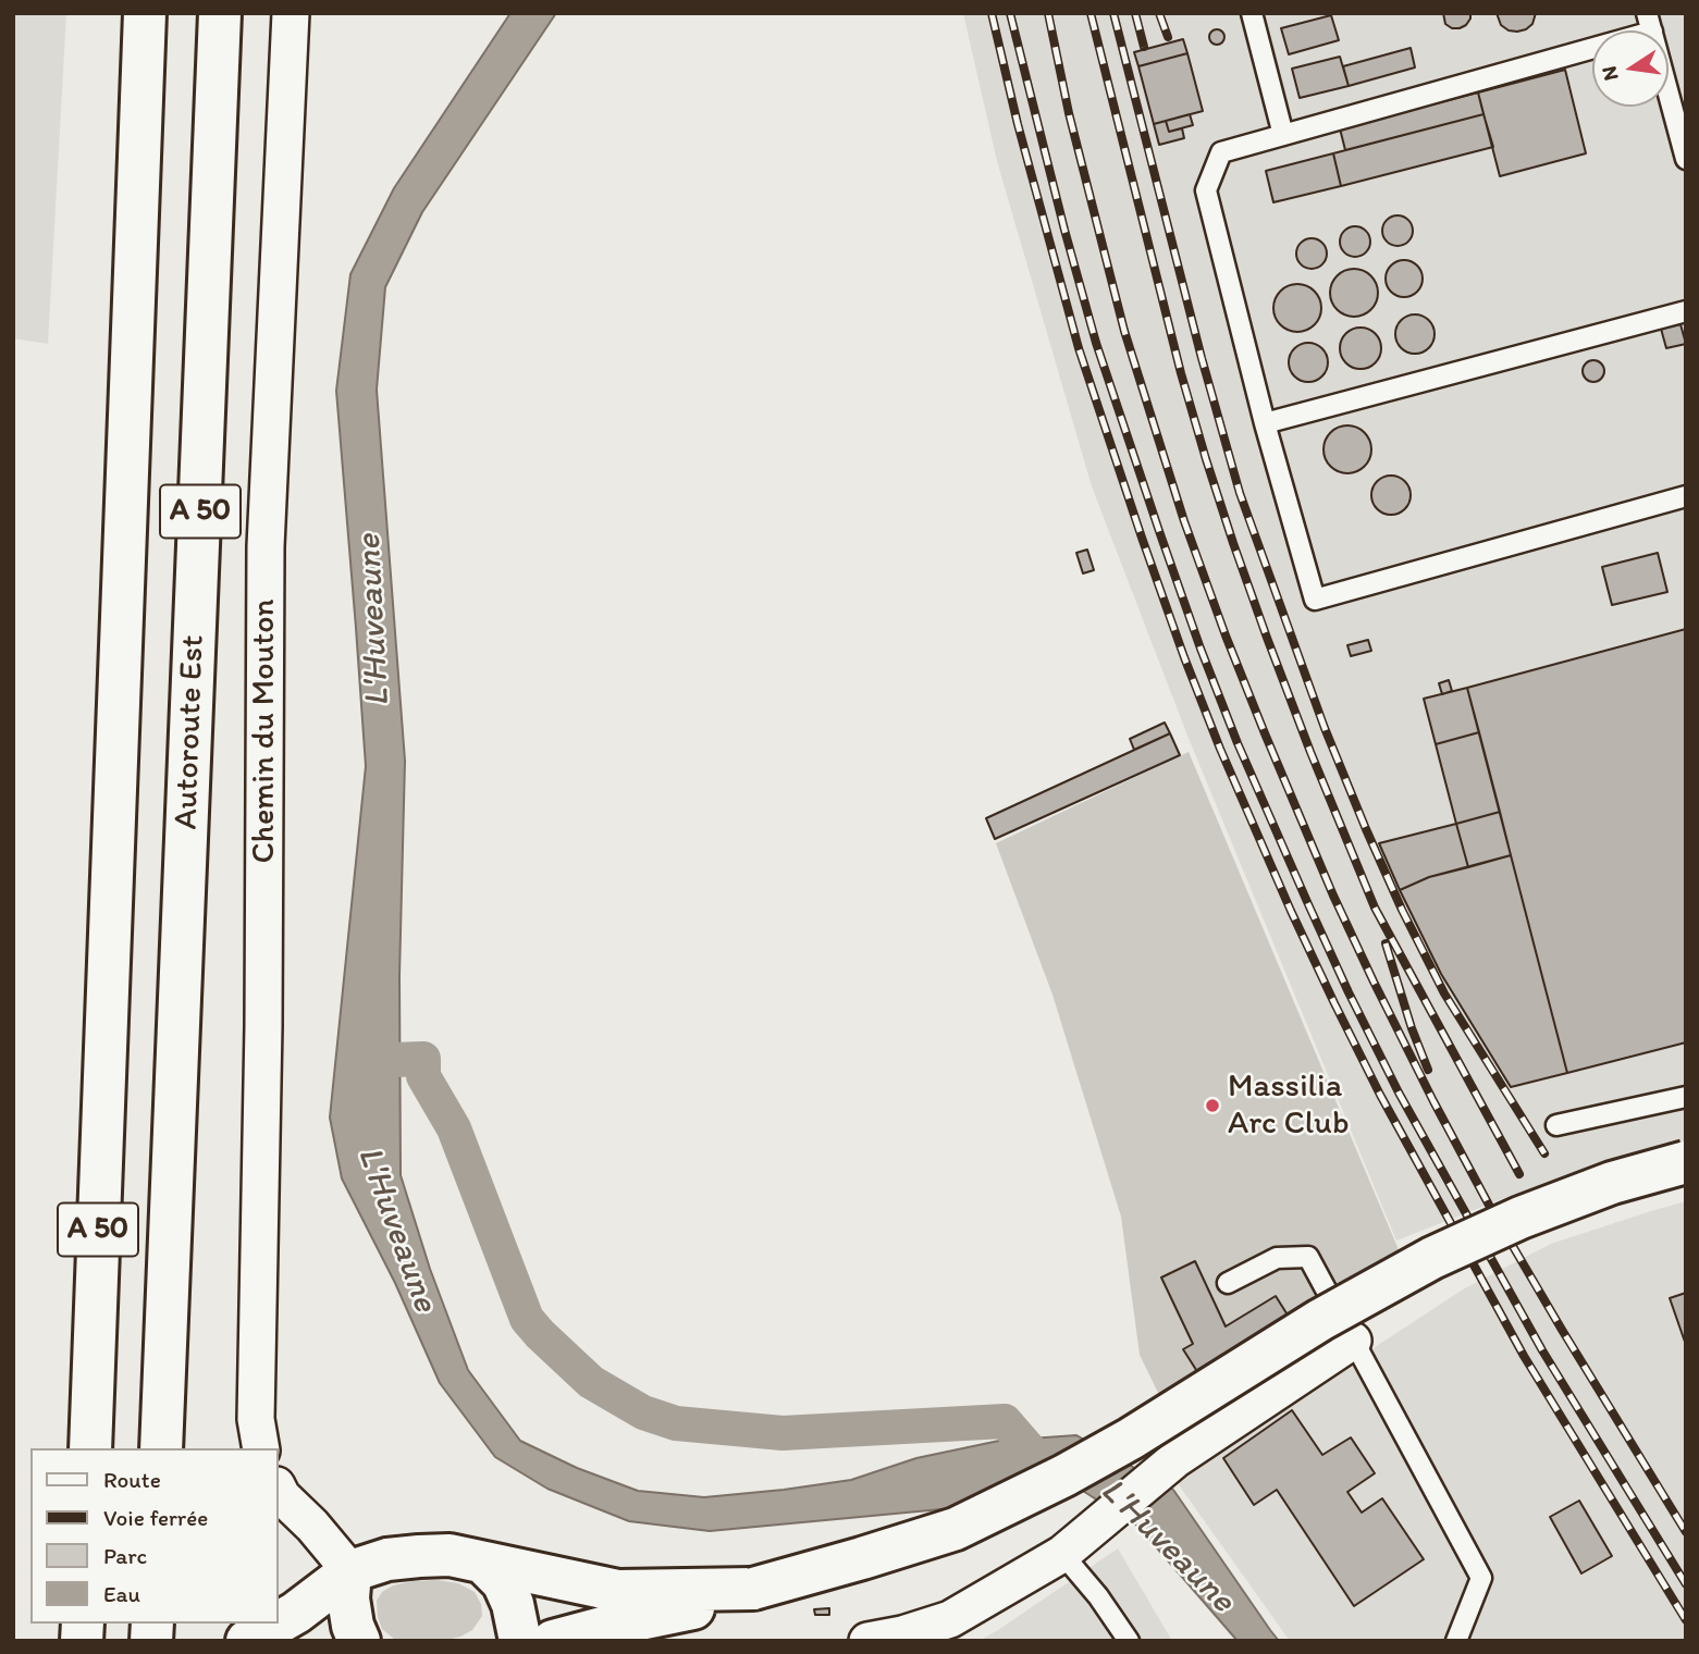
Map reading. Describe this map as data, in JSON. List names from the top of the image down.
{
  "streets": {
    "main road": ["A 50", "Autoroute Est"],
    "street": ["Chemin du Mouton"]
  },
  "water": ["L'Huveaune"],
  "places": ["Massilia Arc Club"],
  "legend": [
    "Route",
    "Voie ferrée",
    "Parc",
    "Eau"
  ],
  "north": "left"
}
